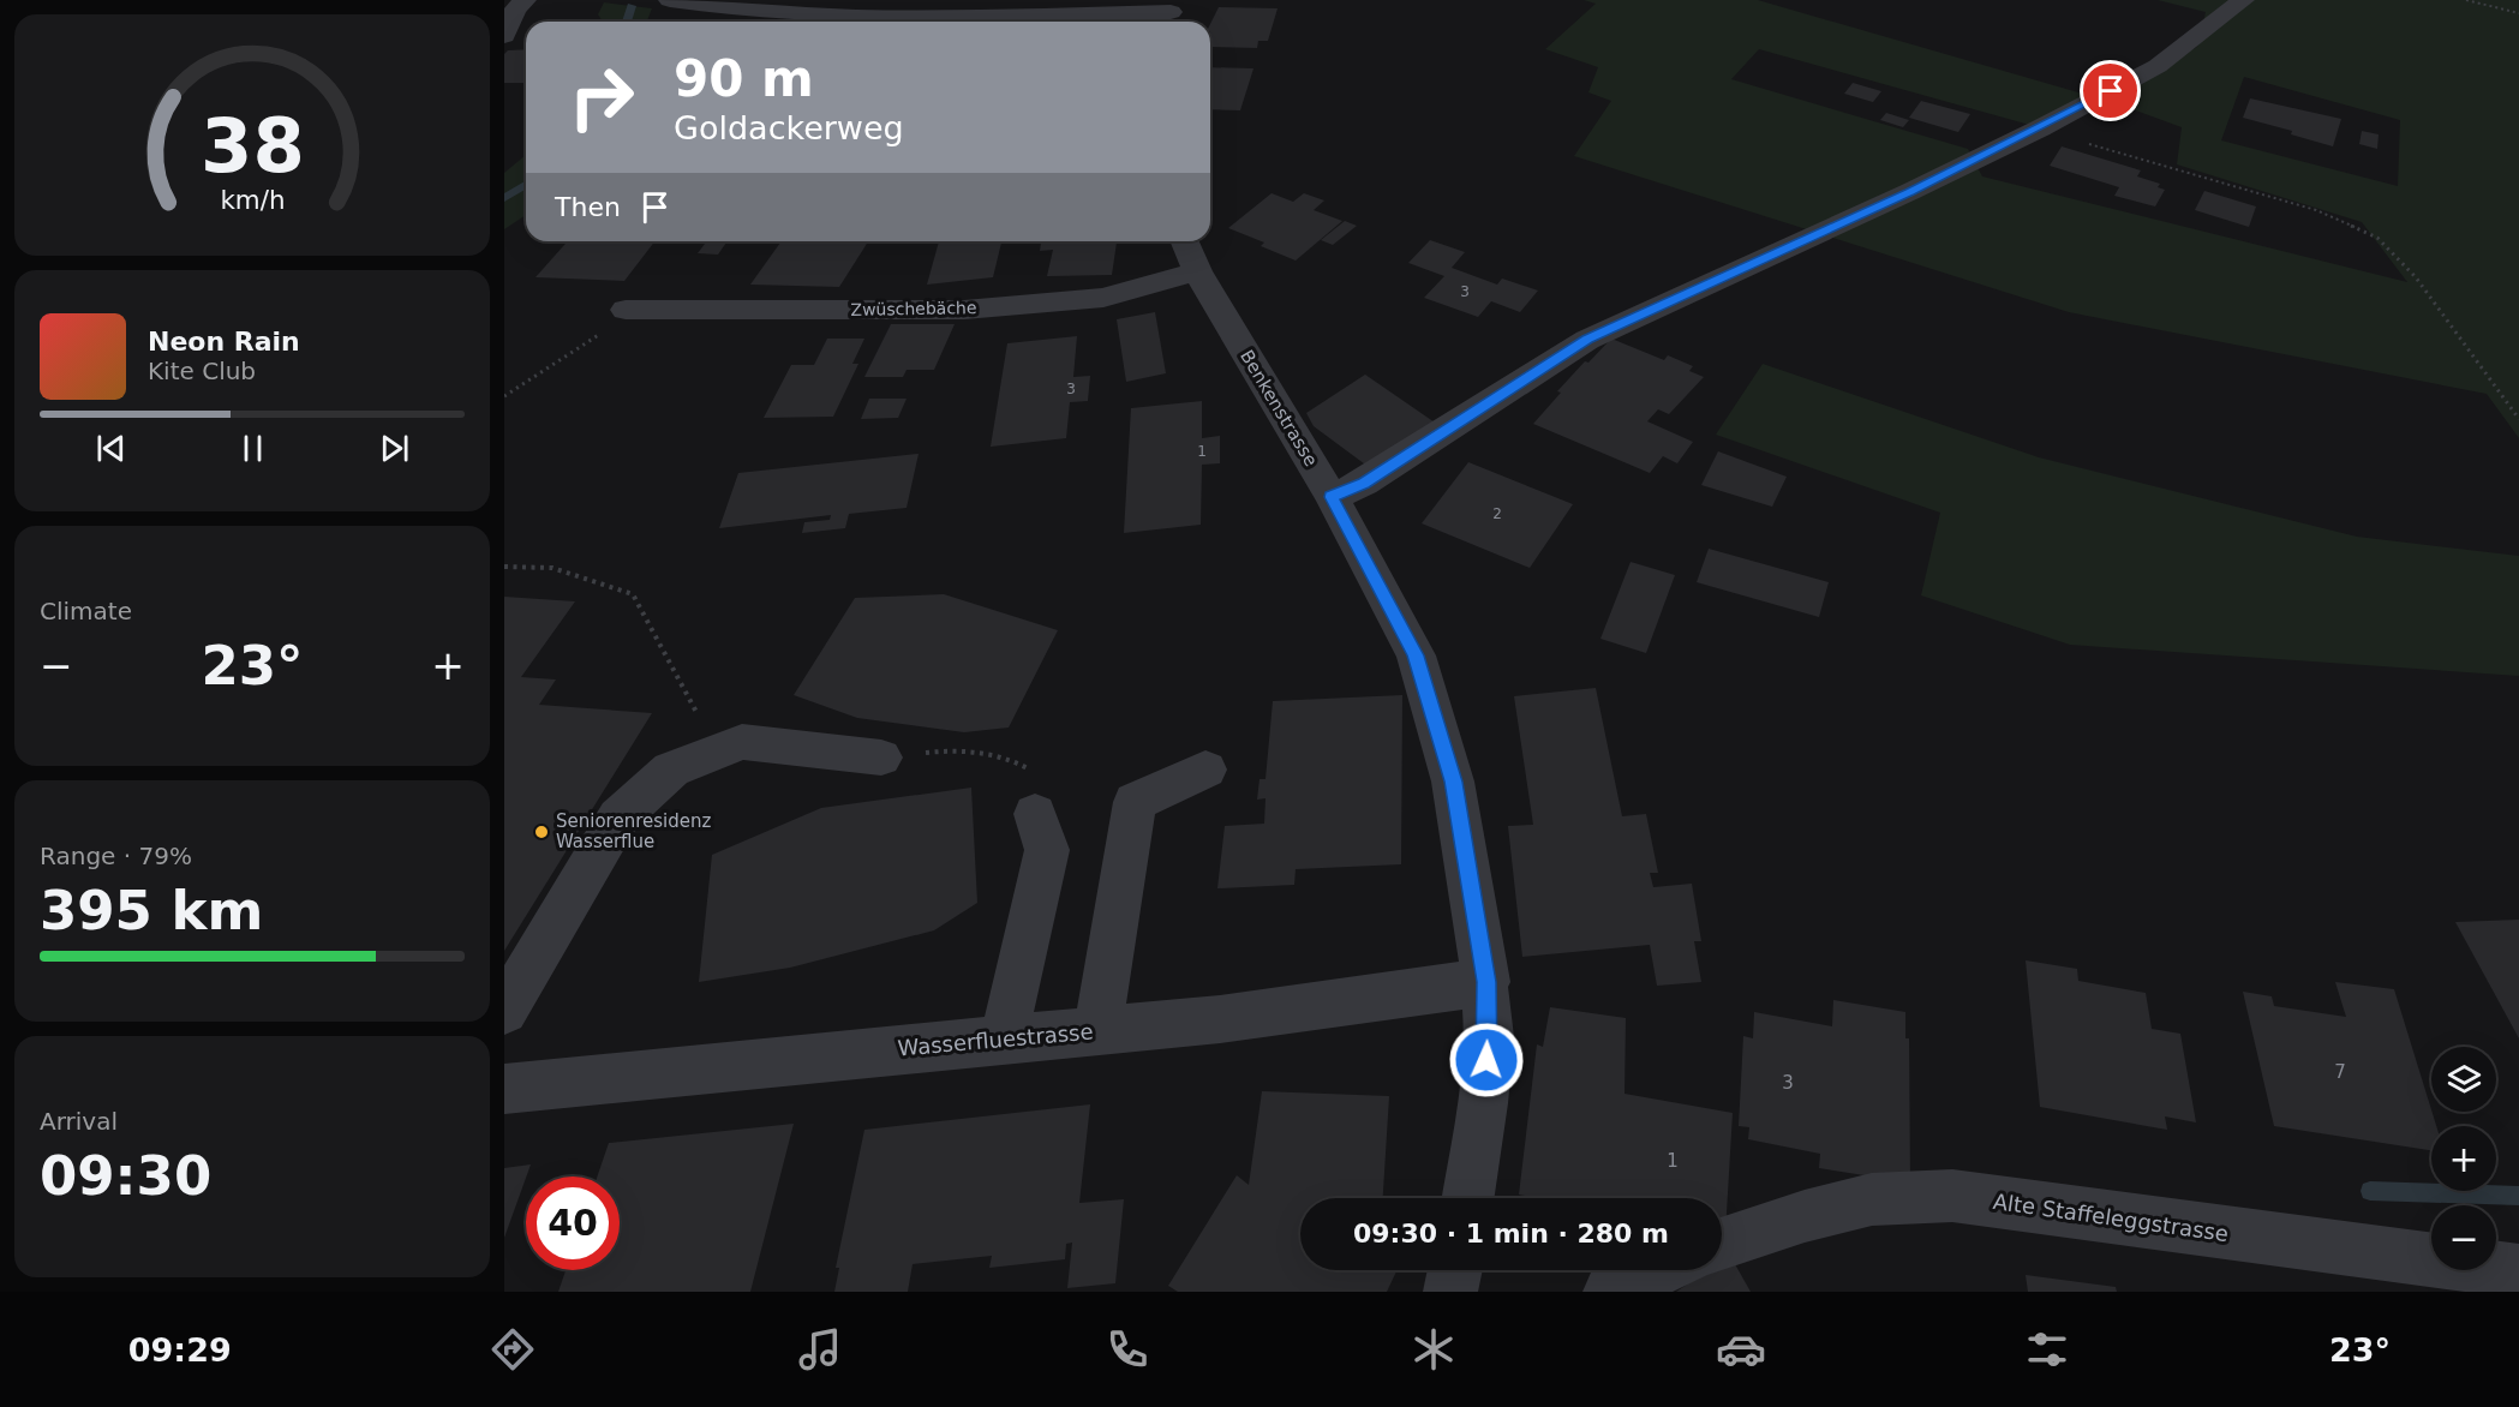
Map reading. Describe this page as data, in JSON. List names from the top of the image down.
{
  "streets": {
    "street": [
      "Zwüschebäche",
      "Benkenstrasse",
      "Wasserfluestrasse",
      "Alte Staffeleggstrasse"
    ]
  },
  "crossings": [
    ["Zwüschebäche", "Benkenstrasse"],
    ["Benkenstrasse", "Wasserfluestrasse"]
  ],
  "places": ["Seniorenresidenz Wasserflue"],
  "house_numbers": [
    "3",
    "3",
    "1",
    "2",
    "7",
    "3",
    "1"
  ],
  "page": {
    "turn": ["90 m", "Goldackerweg"],
    "then": "Then",
    "song": ["Neon Rain", "Kite Club"],
    "tile": [
      "Climate",
      ["Range · 79%", "395 km"],
      ["Arrival", "09:30"]
    ],
    "heat": ["−", "23°", "+"],
    "map_buttons": ["+", "−"],
    "limit": "40",
    "trip": "09:30 · 1 min · 280 m",
    "tabs": ["09:29", "23°"],
    "gauge": ["38", "km/h"]
  }
}
